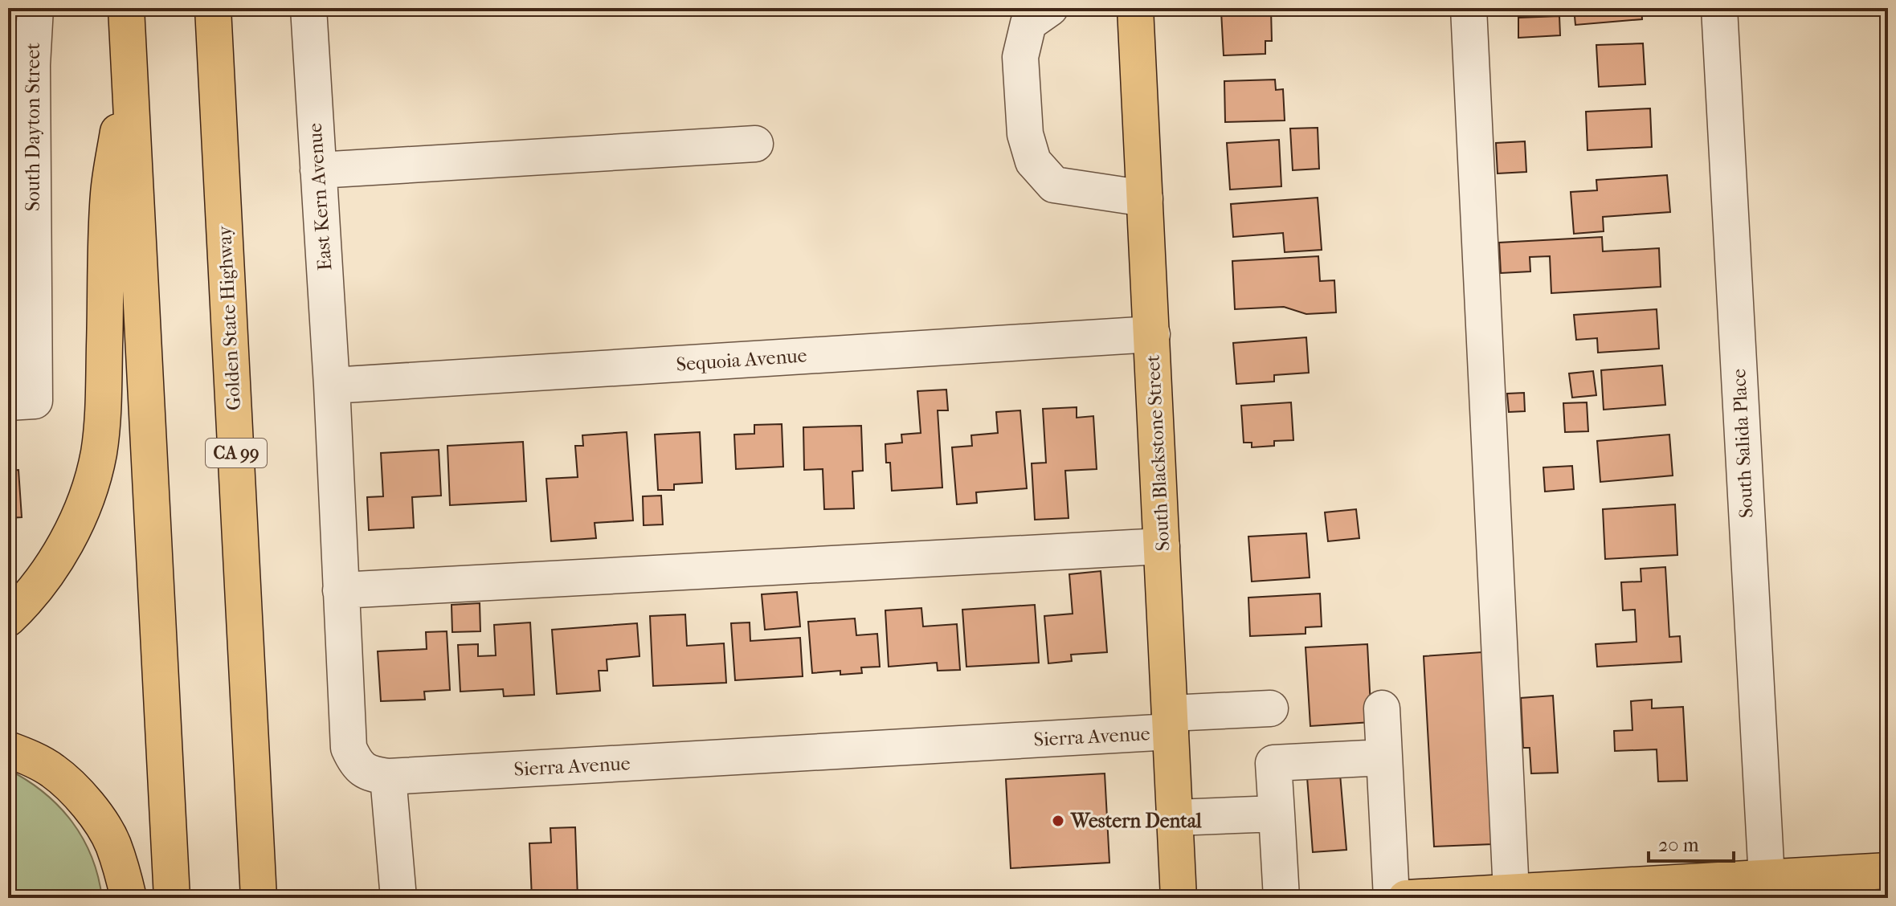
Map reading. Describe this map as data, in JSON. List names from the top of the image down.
{
  "streets": {
    "main road": ["Golden State Highway", "CA 99", "South Blackstone Street"],
    "street": [
      "South Dayton Street",
      "East Kern Avenue",
      "Sequoia Avenue",
      "South Salida Place",
      "Sierra Avenue"
    ]
  },
  "crossings": [
    ["East Kern Avenue", "Sequoia Avenue"],
    ["East Kern Avenue", "Sierra Avenue"],
    ["Sequoia Avenue", "South Blackstone Street"],
    ["Sequoia Avenue", "Sierra Avenue"],
    ["South Blackstone Street", "Sierra Avenue"]
  ],
  "places": ["Western Dental"],
  "scale_bar": "20 m"
}
